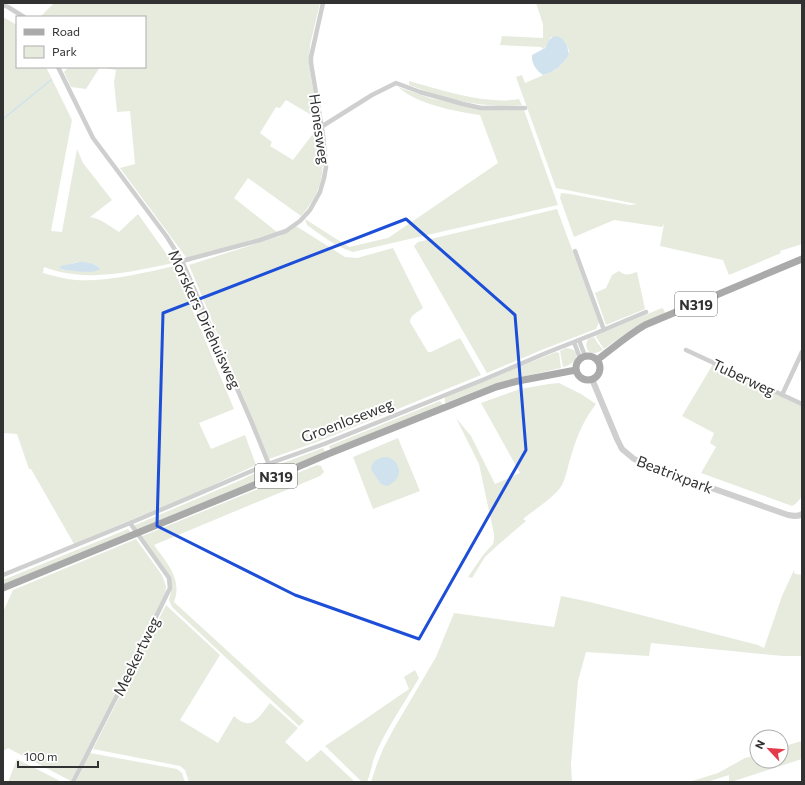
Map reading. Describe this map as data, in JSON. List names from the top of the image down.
{
  "streets": {
    "main road": ["N319", "Groenloseweg"],
    "street": [
      "Honesweg",
      "Morskers Driehuisweg",
      "Tuberweg",
      "Beatrixpark",
      "Meekertweg"
    ]
  },
  "crossings": [
    ["Honesweg", "Morskers Driehuisweg"],
    ["N319", "Groenloseweg"],
    ["N319", "Beatrixpark"],
    ["Morskers Driehuisweg", "Groenloseweg"],
    ["Groenloseweg", "Beatrixpark"],
    ["Groenloseweg", "Meekertweg"]
  ],
  "legend": ["Road", "Park"],
  "scale_bar": "100 m",
  "north": "top left"
}
